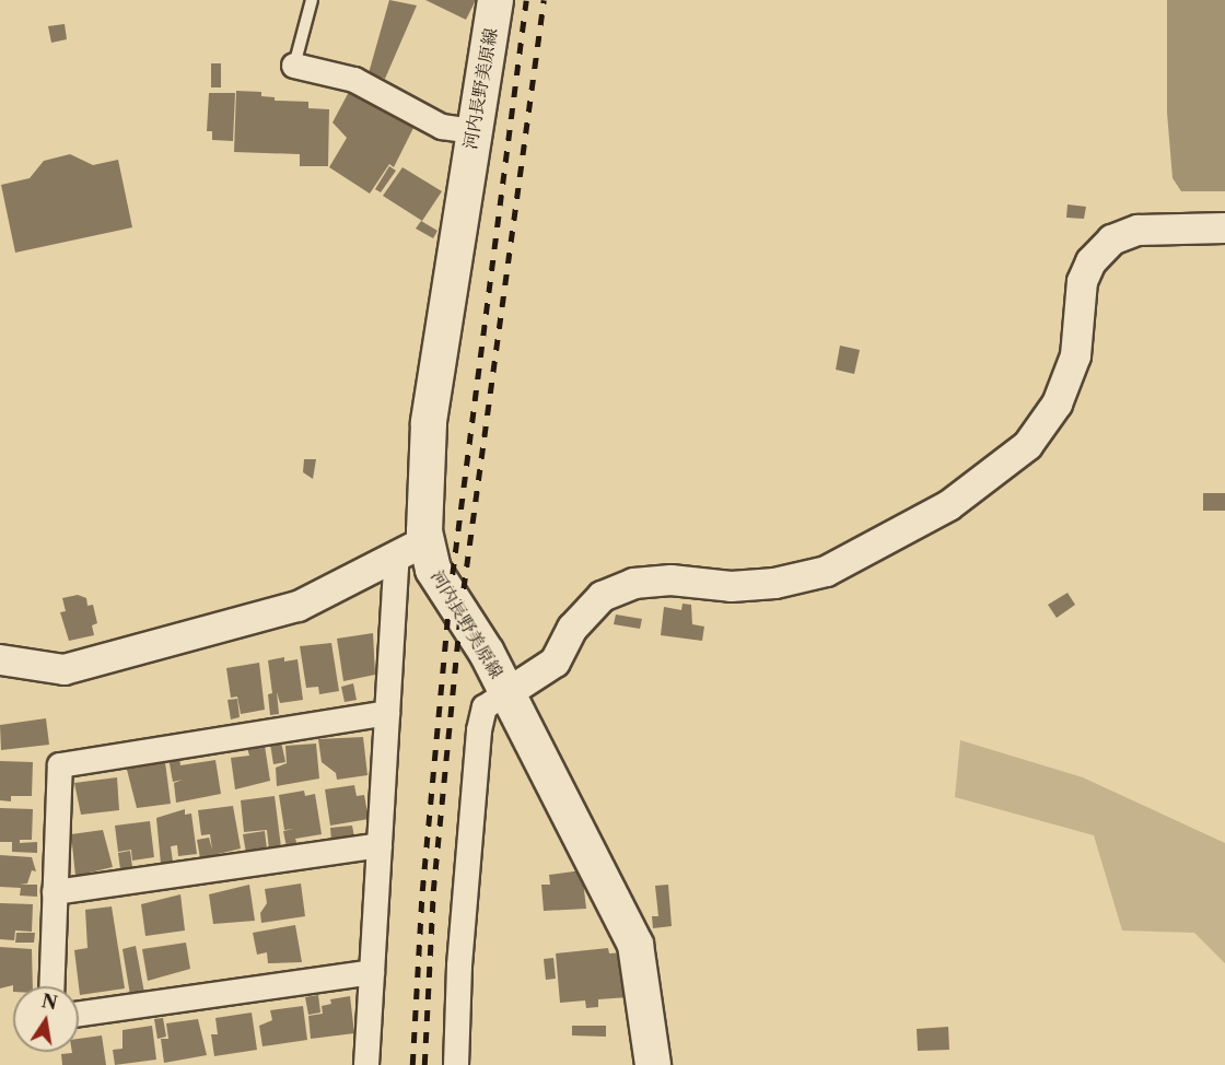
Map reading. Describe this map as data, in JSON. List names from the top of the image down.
{
  "streets": {
    "main road": ["河内長野美原線"]
  },
  "north": "top"
}
